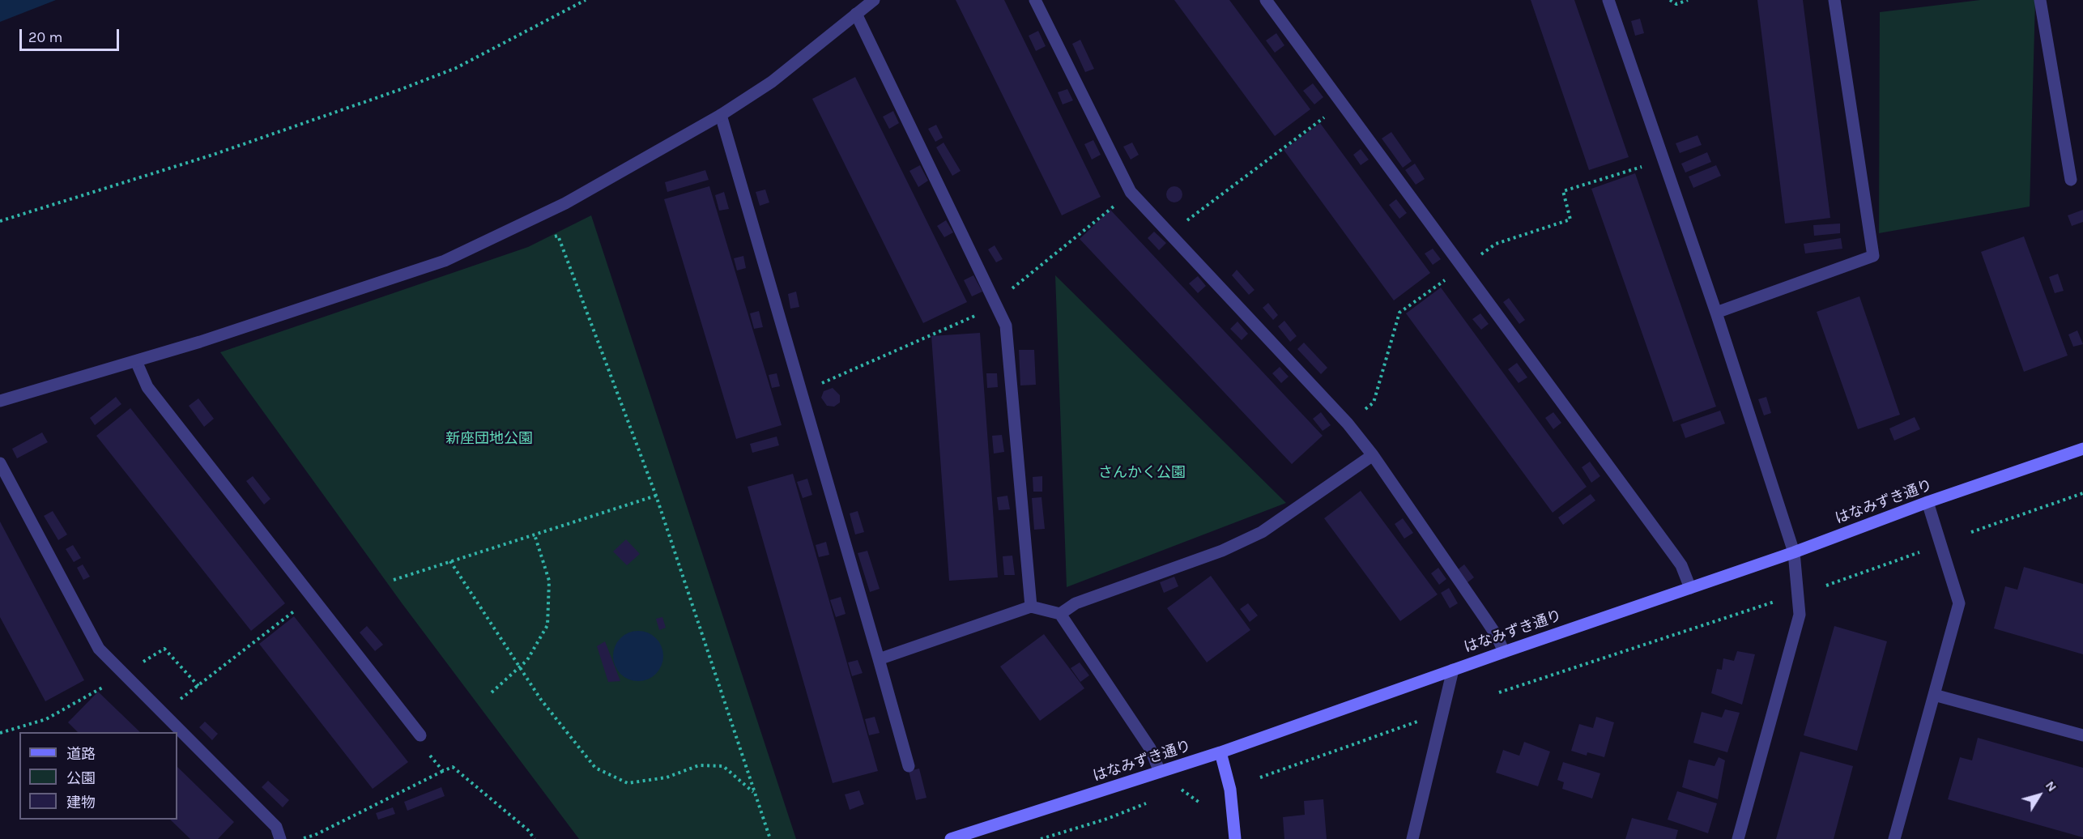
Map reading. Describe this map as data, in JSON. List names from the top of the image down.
{
  "streets": {
    "street": ["はなみずき通り"]
  },
  "parks": ["新座団地公園", "さんかく公園"],
  "legend": ["道路", "公園", "建物"],
  "scale_bar": "20 m",
  "north": "top right"
}
